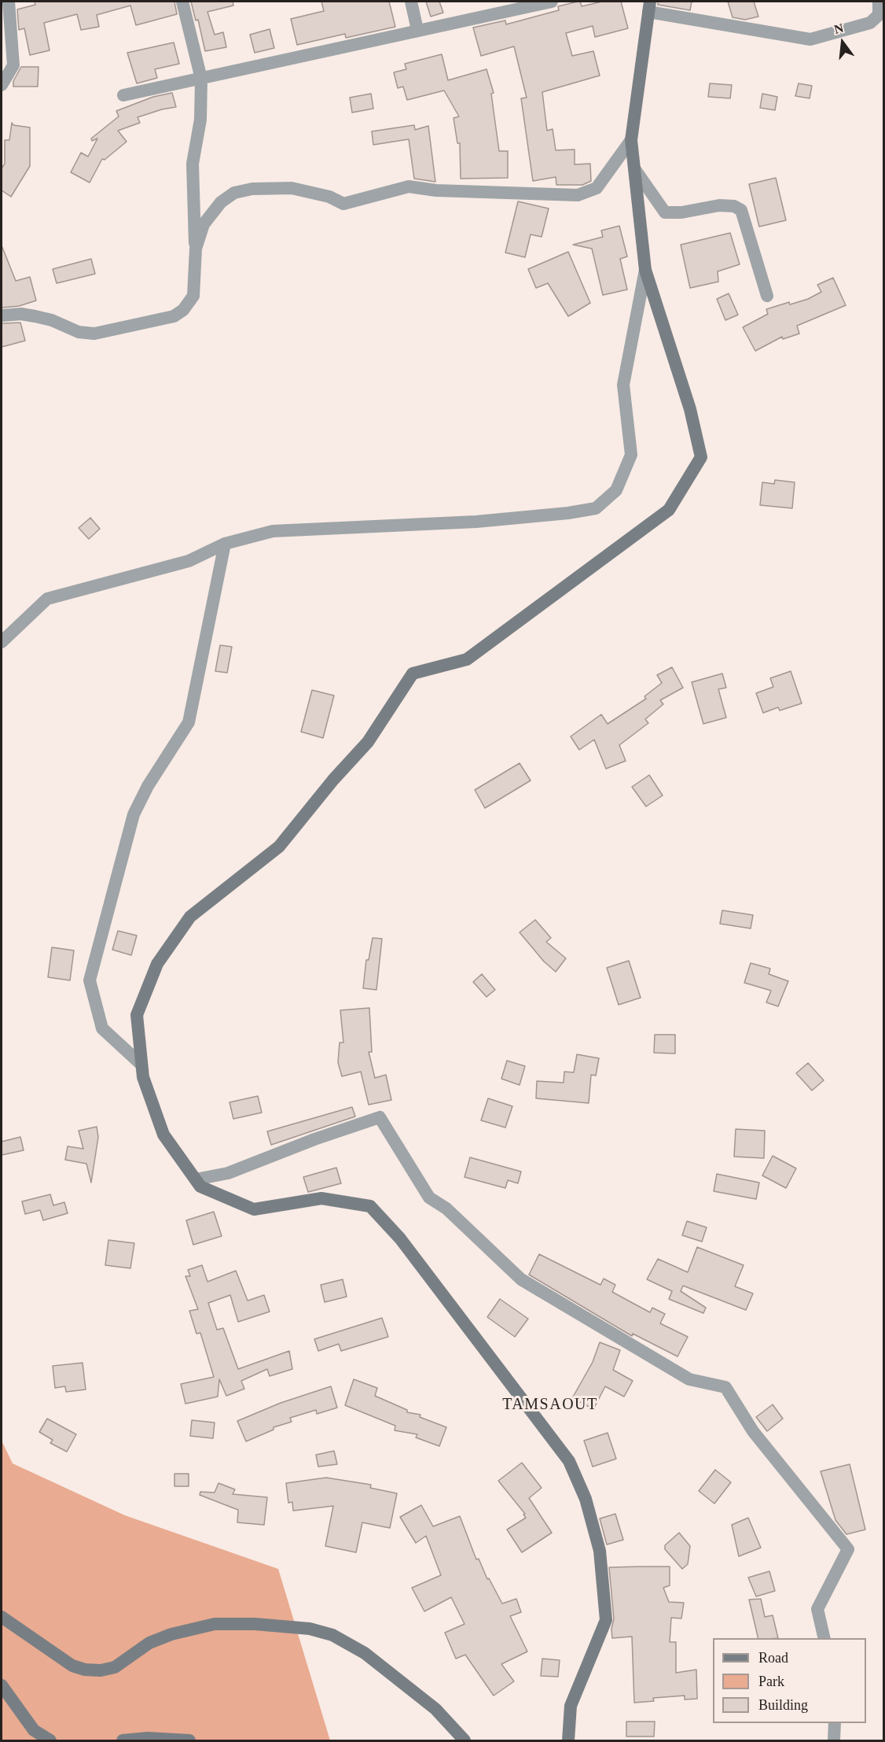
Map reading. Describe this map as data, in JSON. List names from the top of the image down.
{
  "districts": ["TAMSAOUT"],
  "legend": ["Road", "Park", "Building"],
  "north": "top"
}
